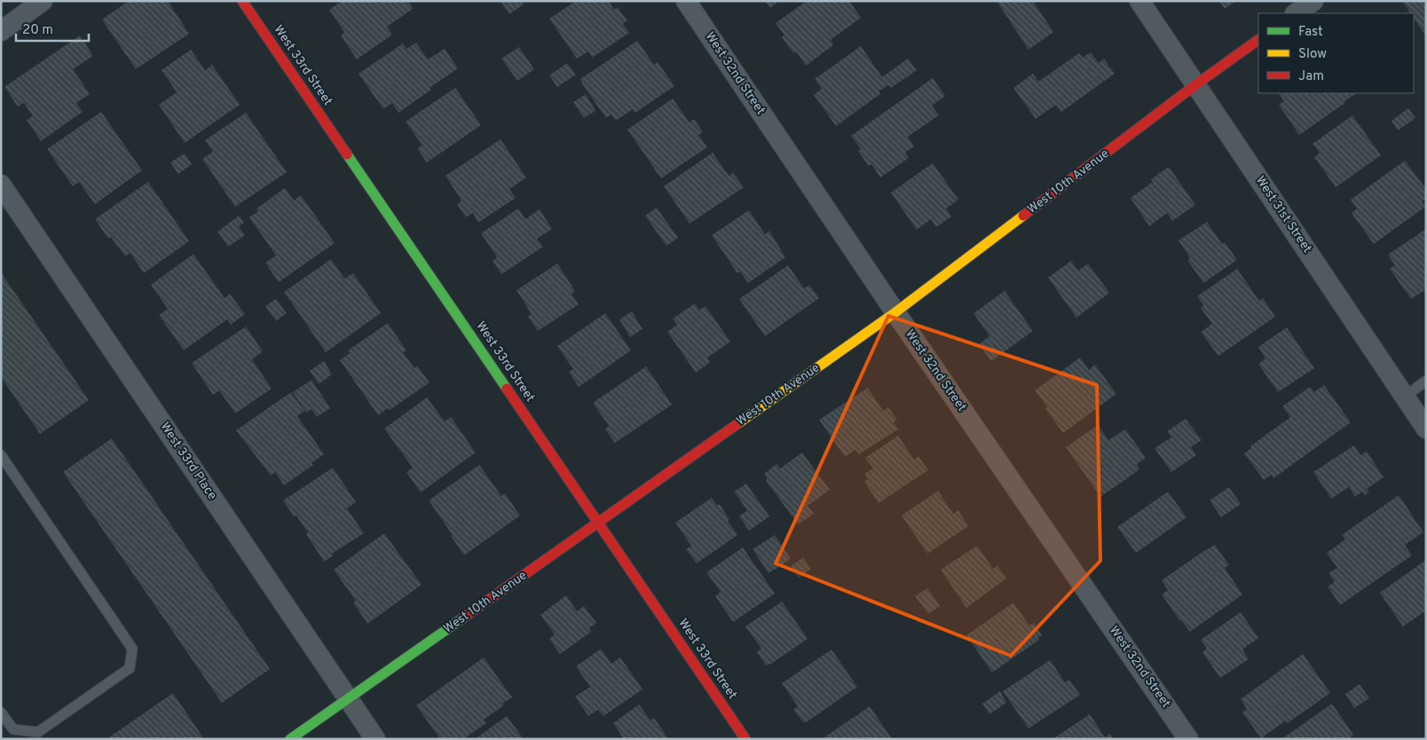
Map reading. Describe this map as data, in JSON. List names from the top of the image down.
{
  "streets": {
    "street": [
      "West 33rd Street",
      "West 32nd Street",
      "West 10th Avenue",
      "West 31st Street",
      "West 33rd Place"
    ]
  },
  "crossings": [
    ["West 33rd Street", "West 10th Avenue"],
    ["West 32nd Street", "West 10th Avenue"],
    ["West 10th Avenue", "West 31st Street"],
    ["West 10th Avenue", "West 33rd Place"]
  ],
  "legend": ["Fast", "Slow", "Jam"],
  "scale_bar": "20 m"
}
